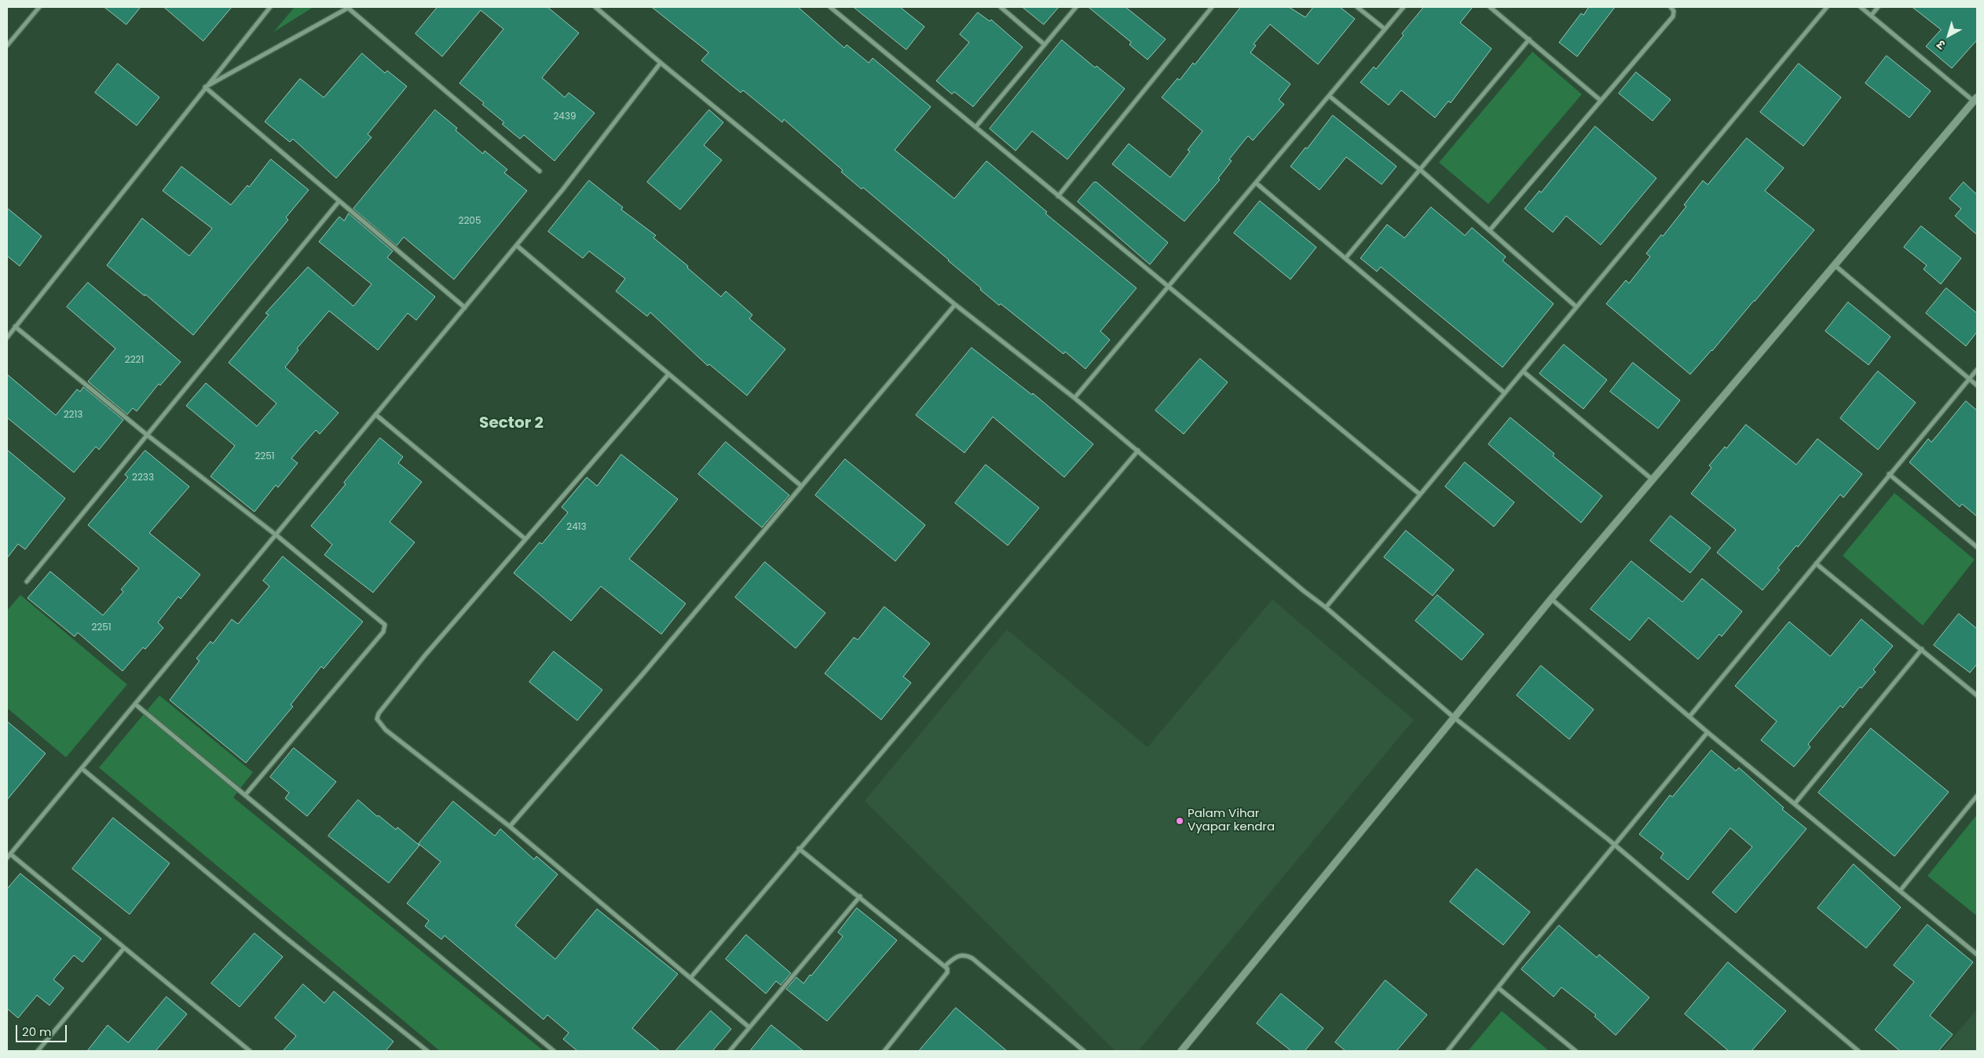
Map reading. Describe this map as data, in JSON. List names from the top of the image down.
{
  "districts": ["Sector 2"],
  "places": ["Palam Vihar Vyapar kendra"],
  "house_numbers": [
    "2439",
    "2205",
    "2221",
    "2213",
    "2251",
    "2233",
    "2413",
    "2251"
  ],
  "scale_bar": "20 m",
  "north": "bottom left"
}
